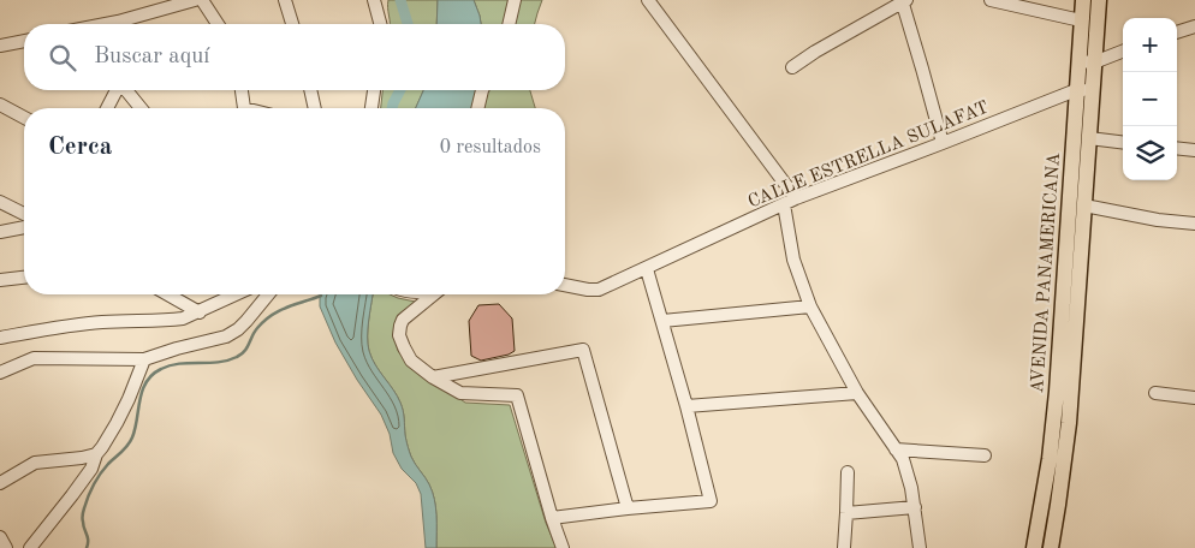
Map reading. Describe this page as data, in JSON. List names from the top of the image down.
{
  "streets": {
    "main road": ["AVENIDA PANAMERICANA"],
    "street": ["CALLE ESTRELLA SULAFAT"]
  },
  "crossings": [
    ["CALLE ESTRELLA SULAFAT", "AVENIDA PANAMERICANA"]
  ],
  "page": {
    "map_buttons": ["+", "−"],
    "search": "Buscar aquí",
    "heading": ["Cerca", "0 resultados"]
  }
}
